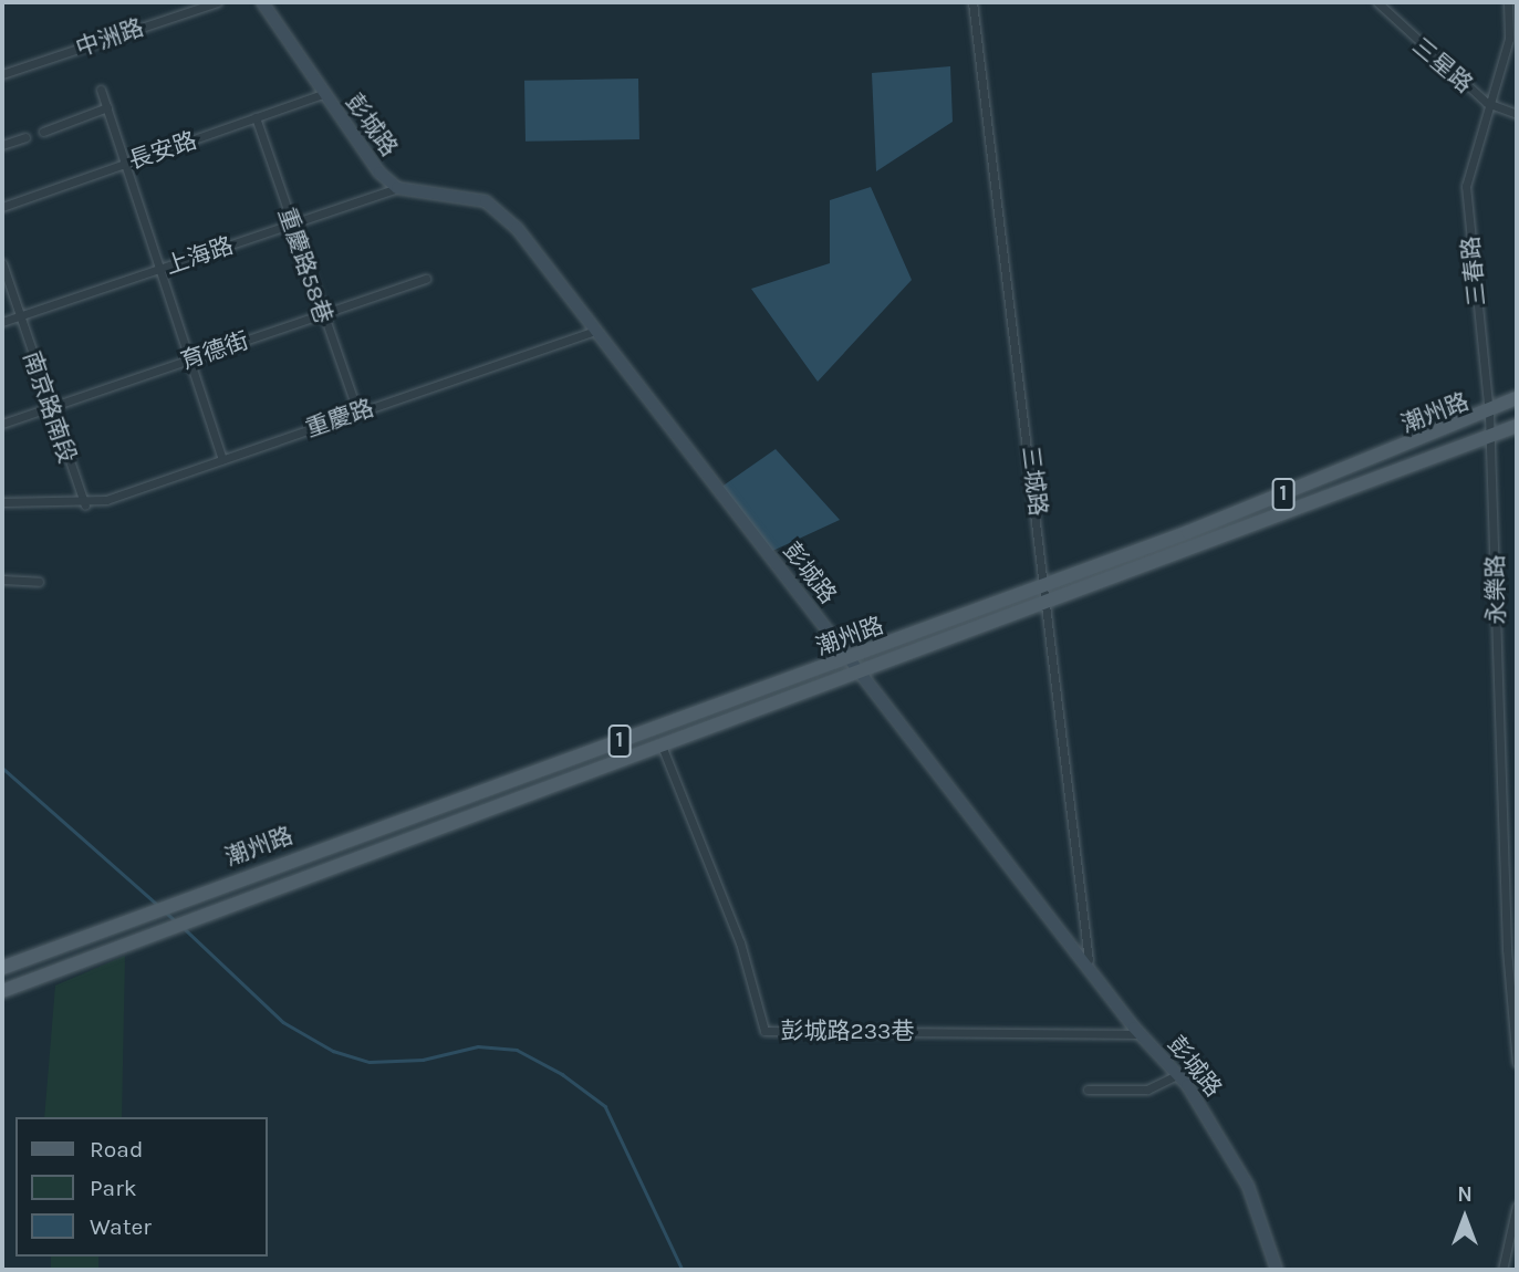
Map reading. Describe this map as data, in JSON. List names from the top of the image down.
{
  "streets": {
    "main road": ["潮州路", "1"],
    "street": [
      "中洲路",
      "三星路",
      "彭城路",
      "長安路",
      "上海路",
      "重慶路58巷",
      "三春路",
      "育德街",
      "南京路南段",
      "重慶路",
      "三城路",
      "永樂路",
      "彭城路233巷"
    ]
  },
  "crossings": [
    ["三星路", "三春路"],
    ["彭城路", "長安路"],
    ["彭城路", "上海路"],
    ["彭城路", "潮州路"],
    ["彭城路", "重慶路"],
    ["彭城路", "三城路"],
    ["彭城路", "彭城路233巷"],
    ["長安路", "重慶路58巷"],
    ["上海路", "重慶路58巷"],
    ["上海路", "南京路南段"],
    ["重慶路58巷", "育德街"],
    ["重慶路58巷", "重慶路"],
    ["三春路", "潮州路"],
    ["三春路", "永樂路"],
    ["育德街", "南京路南段"],
    ["南京路南段", "重慶路"],
    ["潮州路", "三城路"],
    ["潮州路", "永樂路"],
    ["潮州路", "彭城路233巷"]
  ],
  "legend": ["Road", "Park", "Water"],
  "north": "top"
}
